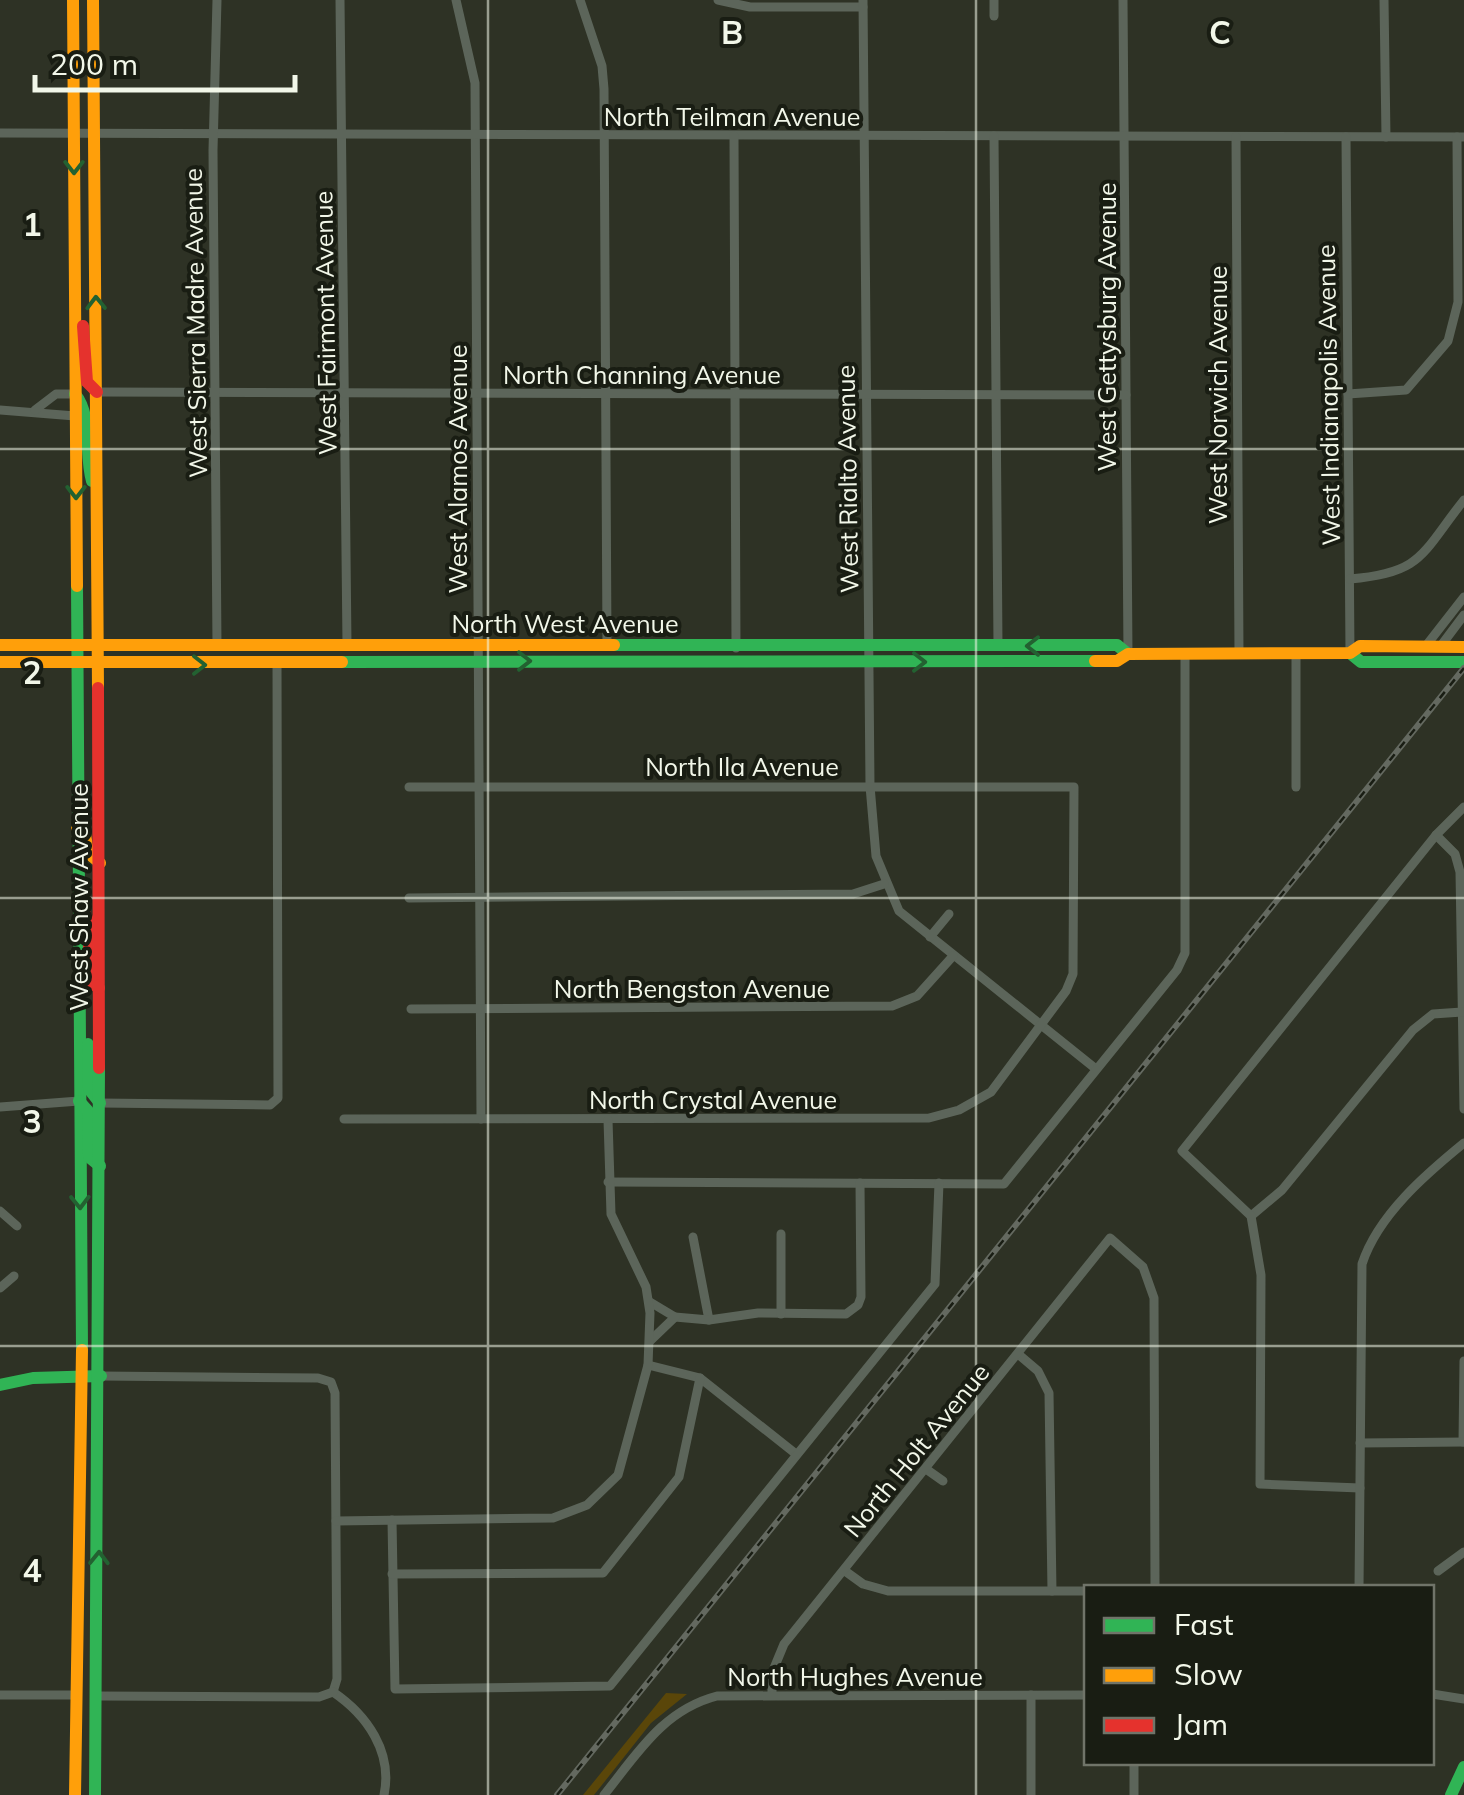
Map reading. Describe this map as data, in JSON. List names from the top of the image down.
{
  "streets": {
    "main road": ["North West Avenue", "West Shaw Avenue"],
    "street": [
      "North Teilman Avenue",
      "West Sierra Madre Avenue",
      "West Fairmont Avenue",
      "West Gettysburg Avenue",
      "North Channing Avenue",
      "West Norwich Avenue",
      "West Indianapolis Avenue",
      "West Alamos Avenue",
      "West Rialto Avenue",
      "North Ila Avenue",
      "North Bengston Avenue",
      "North Crystal Avenue",
      "North Holt Avenue",
      "North Hughes Avenue"
    ]
  },
  "crossings": [
    ["North Teilman Avenue", "West Sierra Madre Avenue"],
    ["North Teilman Avenue", "West Fairmont Avenue"],
    ["North Teilman Avenue", "West Gettysburg Avenue"],
    ["North Teilman Avenue", "West Norwich Avenue"],
    ["North Teilman Avenue", "West Indianapolis Avenue"],
    ["North Teilman Avenue", "West Alamos Avenue"],
    ["North Teilman Avenue", "West Rialto Avenue"],
    ["North Teilman Avenue", "West Shaw Avenue"],
    ["West Sierra Madre Avenue", "North Channing Avenue"],
    ["West Sierra Madre Avenue", "North West Avenue"],
    ["West Fairmont Avenue", "North Channing Avenue"],
    ["West Fairmont Avenue", "North West Avenue"],
    ["West Gettysburg Avenue", "North Channing Avenue"],
    ["West Gettysburg Avenue", "North West Avenue"],
    ["North Channing Avenue", "West Alamos Avenue"],
    ["North Channing Avenue", "West Rialto Avenue"],
    ["North Channing Avenue", "West Shaw Avenue"],
    ["West Norwich Avenue", "North West Avenue"],
    ["West Indianapolis Avenue", "North West Avenue"],
    ["West Alamos Avenue", "North West Avenue"],
    ["West Alamos Avenue", "North Ila Avenue"],
    ["West Alamos Avenue", "North Bengston Avenue"],
    ["West Alamos Avenue", "North Crystal Avenue"],
    ["West Rialto Avenue", "North West Avenue"],
    ["West Rialto Avenue", "North Ila Avenue"],
    ["West Rialto Avenue", "North Bengston Avenue"],
    ["West Rialto Avenue", "North Crystal Avenue"],
    ["North West Avenue", "West Shaw Avenue"],
    ["North Ila Avenue", "North Crystal Avenue"],
    ["North Holt Avenue", "North Hughes Avenue"]
  ],
  "legend": ["Fast", "Slow", "Jam"],
  "scale_bar": "200 m",
  "grid": {
    "columns": ["B", "C"],
    "rows": [
      "1",
      "2",
      "3",
      "4"
    ]
  }
}
